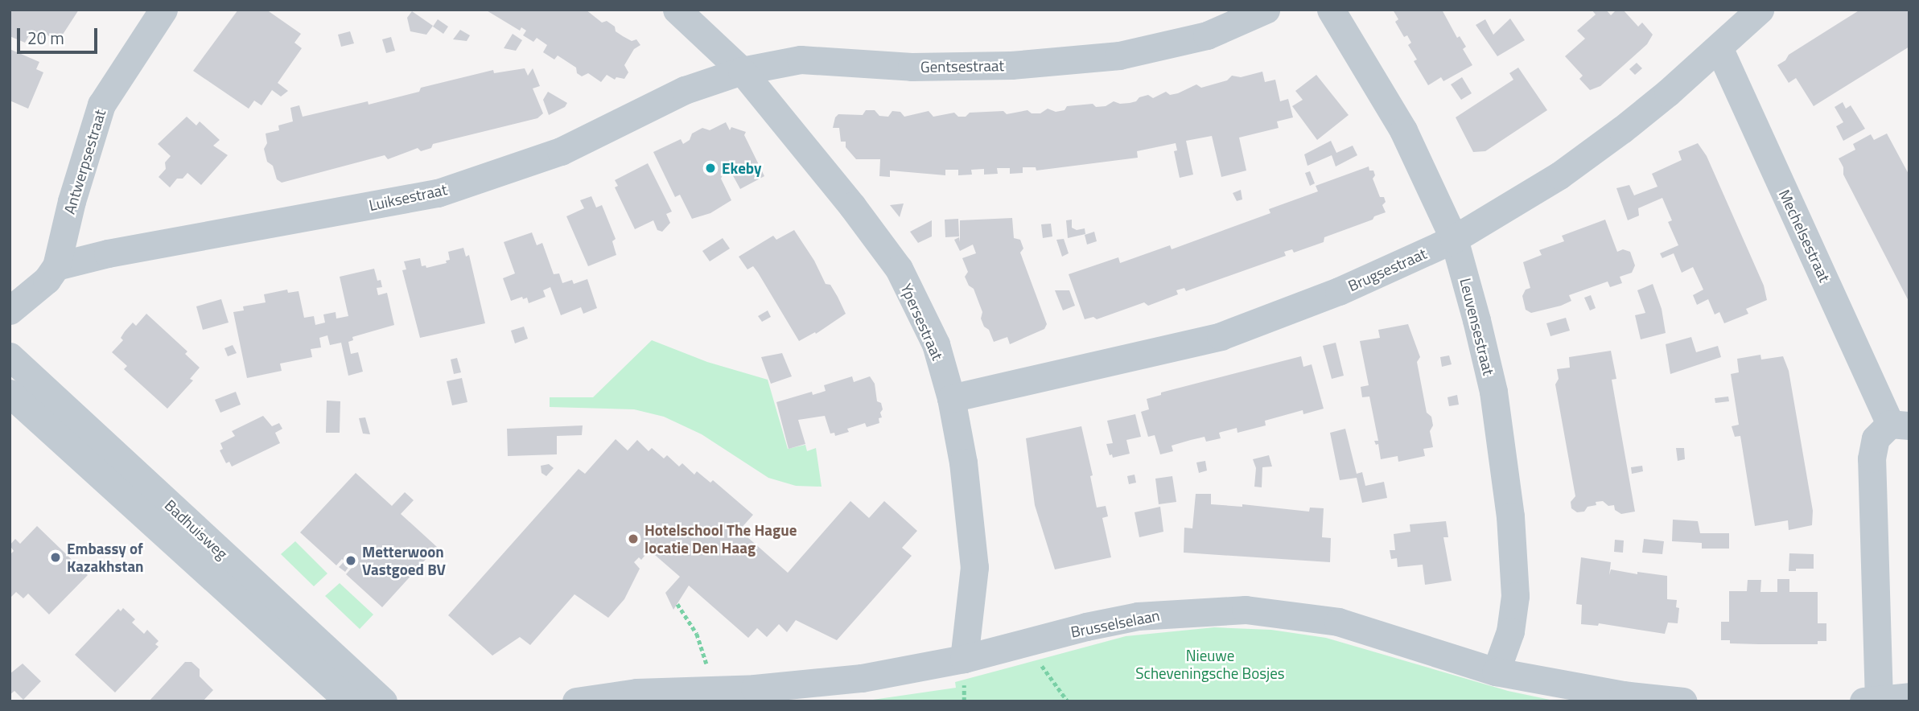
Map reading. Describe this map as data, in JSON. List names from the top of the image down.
{
  "streets": {
    "street": [
      "Gentsestraat",
      "Antwerpsestraat",
      "Luiksestraat",
      "Mechelsestraat",
      "Brugsestraat",
      "Ypersestraat",
      "Leuvensestraat",
      "Badhuisweg",
      "Brusselselaan"
    ]
  },
  "crossings": [
    ["Gentsestraat", "Luiksestraat"],
    ["Gentsestraat", "Ypersestraat"],
    ["Antwerpsestraat", "Luiksestraat"],
    ["Luiksestraat", "Ypersestraat"],
    ["Mechelsestraat", "Brugsestraat"],
    ["Brugsestraat", "Ypersestraat"],
    ["Brugsestraat", "Leuvensestraat"],
    ["Ypersestraat", "Brusselselaan"],
    ["Leuvensestraat", "Brusselselaan"]
  ],
  "parks": ["Nieuwe Scheveningsche Bosjes"],
  "places": [
    "Ekeby",
    "Hotelschool The Hague locatie Den Haag",
    "Embassy of Kazakhstan",
    "Metterwoon Vastgoed BV"
  ],
  "scale_bar": "20 m"
}
